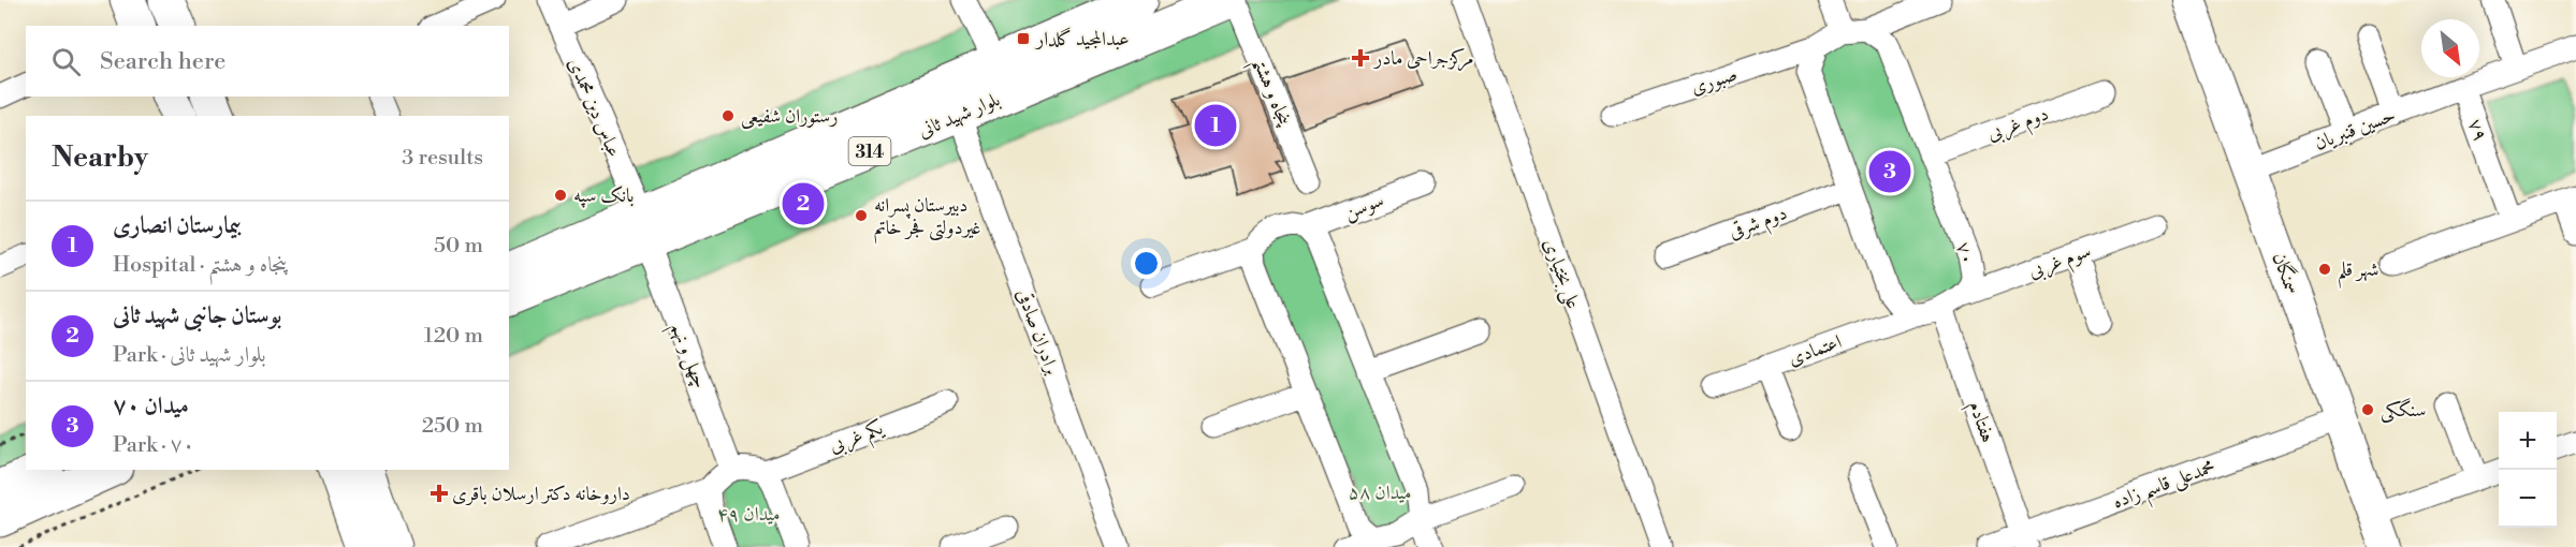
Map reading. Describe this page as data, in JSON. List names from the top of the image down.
{
  "streets": {
    "main road": ["بلوار شهید ثانی", "314", "سمنگان"],
    "street": [
      "صبوری",
      "پنجاه و هشتم",
      "عباس دین محمدی",
      "دوم غربی",
      "حسین قنبریان",
      "۷۹",
      "سوسن",
      "دوم شرقی",
      "۷۰",
      "سوم غربی",
      "علی بختیاری",
      "برادران صادقی",
      "اعتمادی",
      "چهل و نهم",
      "هفتادم",
      "یکم غربی",
      "محمدعلی قاسم زاده"
    ]
  },
  "crossings": [
    ["عباس دین محمدی", "بلوار شهید ثانی"],
    ["عباس دین محمدی", "چهل و نهم"],
    ["بلوار شهید ثانی", "برادران صادقی"],
    ["بلوار شهید ثانی", "چهل و نهم"],
    ["دوم غربی", "۷۰"],
    ["حسین قنبریان", "۷۹"],
    ["حسین قنبریان", "سمنگان"],
    ["۷۰", "سوم غربی"],
    ["۷۰", "اعتمادی"],
    ["۷۰", "هفتادم"],
    ["سمنگان", "محمدعلی قاسم زاده"],
    ["هفتادم", "محمدعلی قاسم زاده"]
  ],
  "parks": ["میدان ۵۸", "میدان ۴۹"],
  "places": {
    "transit": ["عبدالمجید گلدار"],
    "health": ["مرکزجراحی مادر", "داروخانه دکتر ارسلان باقری"],
    "other": [
      "رستوران شفیعی",
      "بانک سپه",
      "دبیرستان پسرانه غیردولتی فجر خاتم",
      "شهر قلم",
      "سنگکی"
    ]
  },
  "north": "bottom right",
  "page": {
    "search": "Search here",
    "pins": ["1", "3", "2"],
    "heading": ["Nearby", "3 results"],
    "list": [
      {
        "mark": "1",
        "name": "بیمارستان انصاری",
        "note": "Hospital · پنجاه و هشتم",
        "value": "50 m"
      },
      {
        "mark": "2",
        "name": "بوستان جانبی شهید ثانی",
        "note": "Park · بلوار شهید ثانی",
        "value": "120 m"
      },
      {
        "mark": "3",
        "name": "میدان ۷۰",
        "note": "Park · ۷۰",
        "value": "250 m"
      }
    ],
    "map_buttons": ["+", "−"]
  }
}
